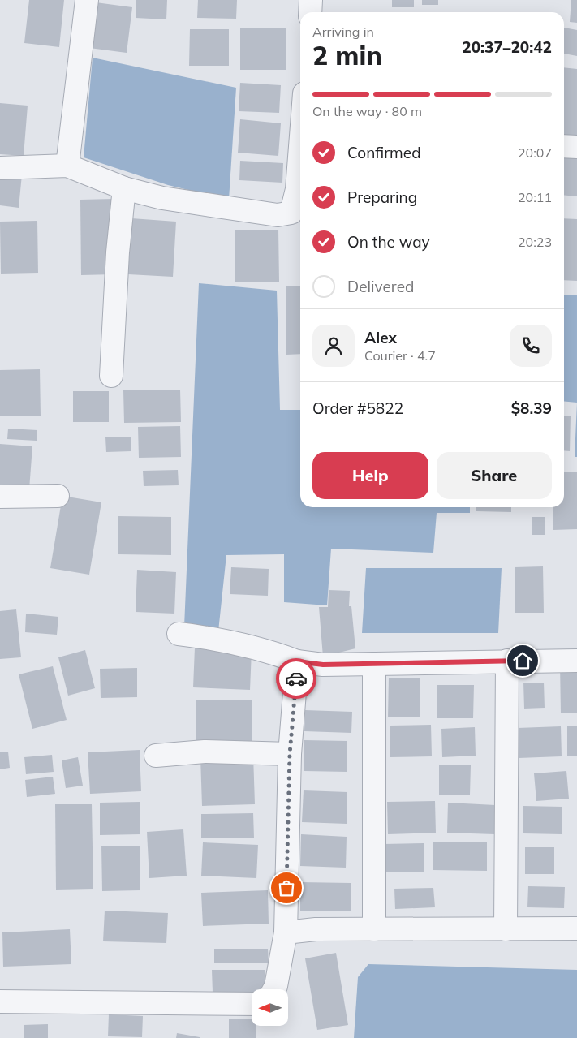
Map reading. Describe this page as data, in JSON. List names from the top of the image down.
{
  "north": "left",
  "page": {
    "heading": ["2 min", "Arriving in", "20:37–20:42"],
    "panel": [
      "Alex",
      "Courier · 4.7",
      "Order #5822",
      "$8.39"
    ],
    "bar": "On the way · 80 m",
    "list": [
      ["Confirmed", "20:07"],
      ["Preparing", "20:11"],
      ["On the way", "20:23"],
      "Delivered"
    ],
    "buttons": ["Help", "Share"]
  }
}
